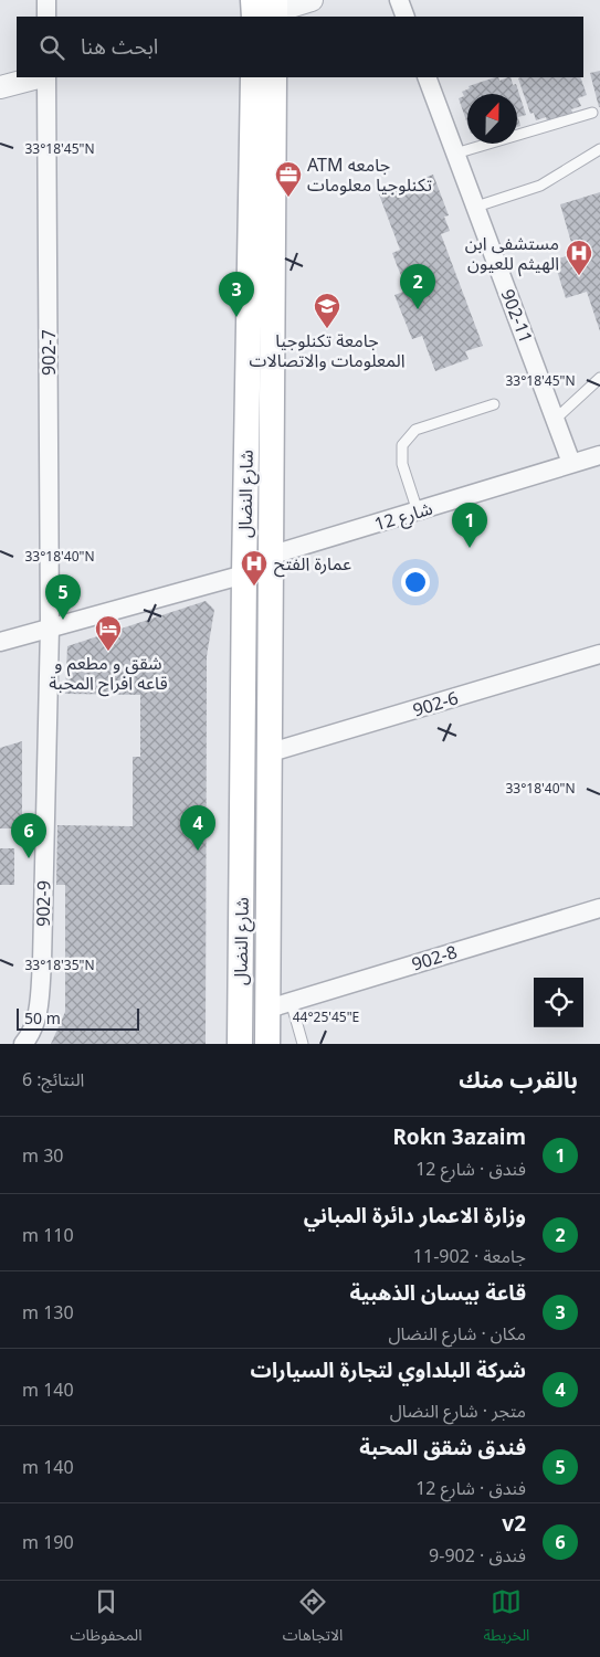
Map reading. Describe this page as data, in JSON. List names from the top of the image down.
{
  "streets": {
    "main road": ["شارع النضال"],
    "street": [
      "902-11",
      "902-7",
      "شارع 12",
      "902-6",
      "902-9",
      "902-8"
    ]
  },
  "crossings": [
    ["902-11", "شارع 12"],
    ["902-7", "902-9"],
    ["شارع النضال", "شارع 12"],
    ["شارع النضال", "902-6"],
    ["شارع النضال", "902-8"]
  ],
  "places": {
    "office": ["ATM جامعه تكنلوجيا معلومات"],
    "hospital": ["مستشفى ابن الهيثم للعيون", "عمارة الفتح"],
    "school or university": ["جامعة تكنلوجيا المعلومات والاتصالات"],
    "hotel": ["شقق و مطعم و قاعه افراح المحبة"]
  },
  "scale_bar": "50 m",
  "north": "top",
  "page": {
    "search": "ابحث هنا",
    "pins": [
      "2",
      "3",
      "1",
      "5",
      "4",
      "6"
    ],
    "scale": "50 m",
    "heading": ["بالقرب منك", "النتائج: 6"],
    "list": [
      {
        "mark": "1",
        "name": "Rokn 3azaim",
        "note": "فندق · شارع 12",
        "value": "30 m"
      },
      {
        "mark": "2",
        "name": "وزارة الاعمار دائرة المباني",
        "note": "جامعة · 902-11",
        "value": "110 m"
      },
      {
        "mark": "3",
        "name": "قاعة بيسان الذهبية",
        "note": "مكان · شارع النضال",
        "value": "130 m"
      },
      {
        "mark": "4",
        "name": "شركة البلداوي لتجارة السيارات",
        "note": "متجر · شارع النضال",
        "value": "140 m"
      },
      {
        "mark": "5",
        "name": "فندق شقق المحبة",
        "note": "فندق · شارع 12",
        "value": "140 m"
      },
      {
        "mark": "6",
        "name": "v2",
        "note": "فندق · 902-9",
        "value": "190 m"
      }
    ],
    "nav": ["الخريطة", "الاتجاهات", "المحفوظات"]
  },
  "coordinates": [
    "33°18'45\"N",
    "33°18'40\"N",
    "33°18'35\"N",
    "44°25'45\"E"
  ]
}
